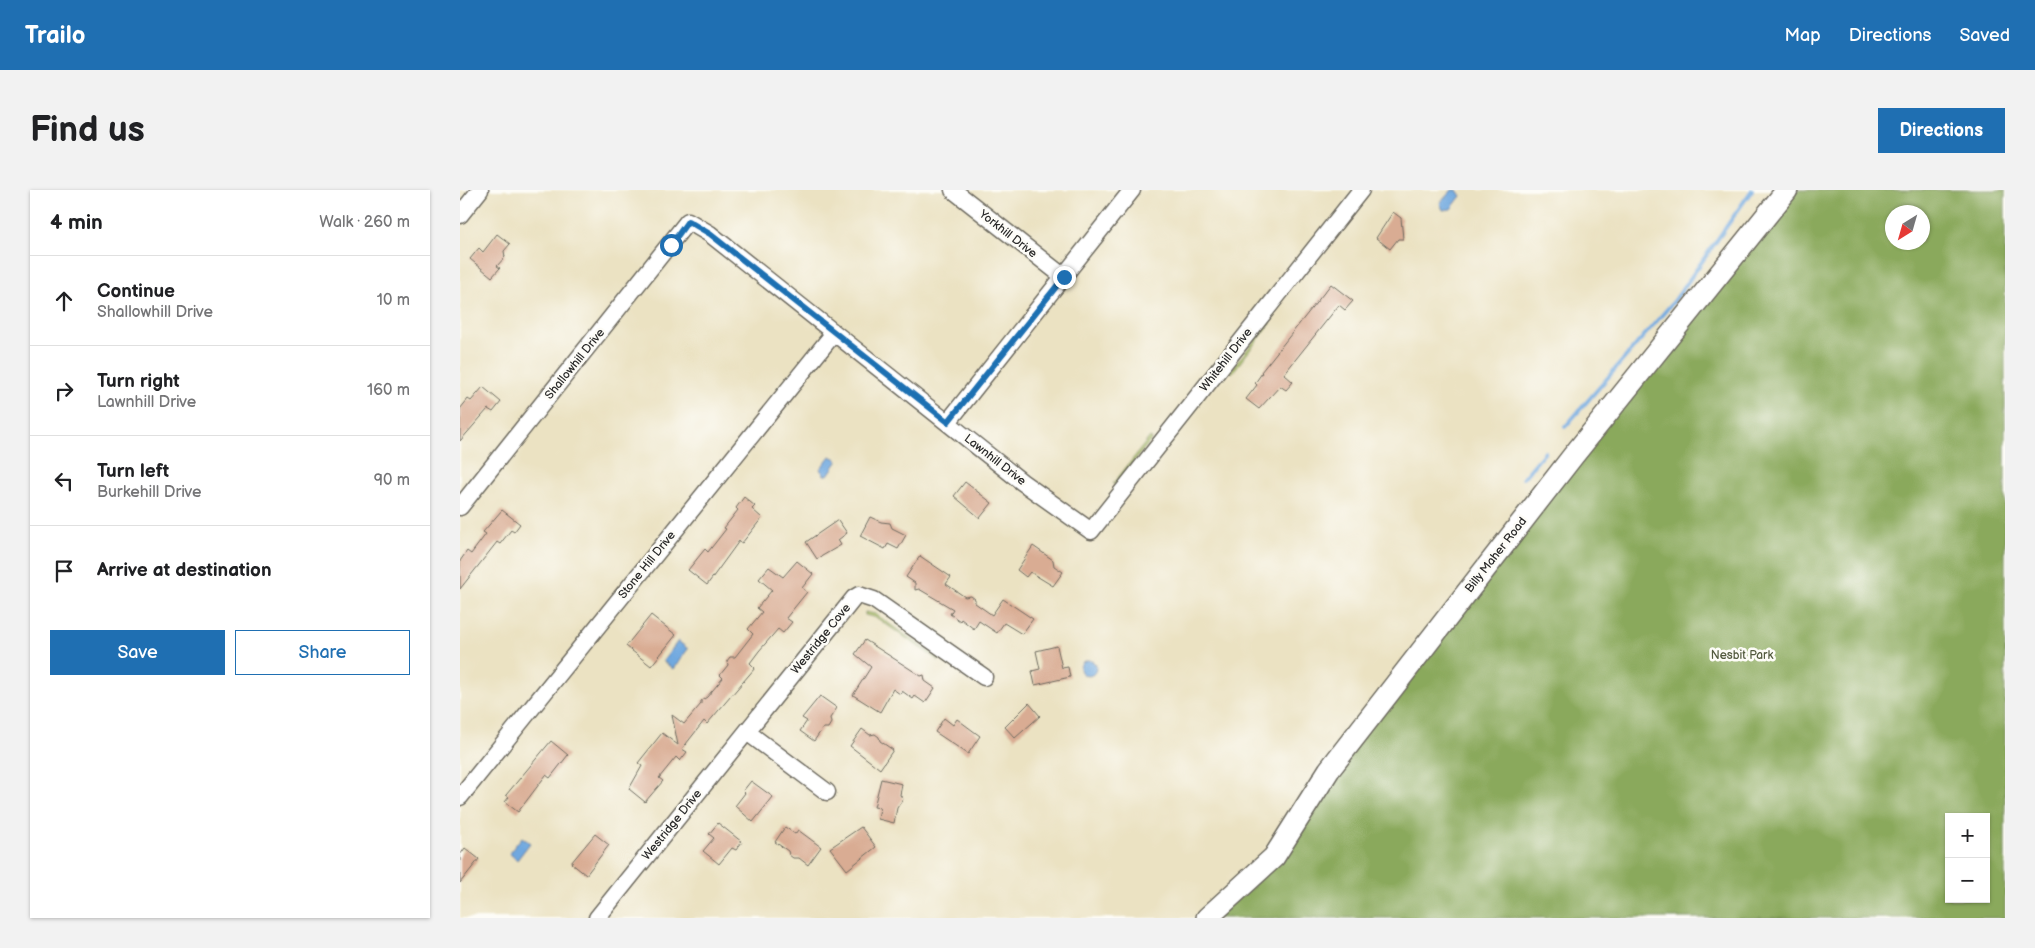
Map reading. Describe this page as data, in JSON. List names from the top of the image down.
{
  "streets": {
    "main road": ["Billy Maher Road"],
    "street": [
      "Yorkhill Drive",
      "Whitehill Drive",
      "Shallowhill Drive",
      "Lawnhill Drive",
      "Stone Hill Drive",
      "Westridge Cove",
      "Westridge Drive"
    ]
  },
  "crossings": [
    ["Whitehill Drive", "Lawnhill Drive"],
    ["Shallowhill Drive", "Lawnhill Drive"],
    ["Lawnhill Drive", "Stone Hill Drive"],
    ["Westridge Cove", "Westridge Drive"]
  ],
  "parks": ["Nesbit Park"],
  "north": "bottom left",
  "page": {
    "header": "Trailo",
    "nav": ["Map", "Directions", "Saved"],
    "buttons": [
      "Directions",
      ["Save", "Share"]
    ],
    "title": "Find us",
    "heading": ["4 min", "Walk · 260 m"],
    "list": [
      ["Continue", "Shallowhill Drive", "10 m"],
      ["Turn right", "Lawnhill Drive", "160 m"],
      ["Turn left", "Burkehill Drive", "90 m"],
      "Arrive at destination"
    ],
    "map_buttons": ["+", "−"]
  }
}
